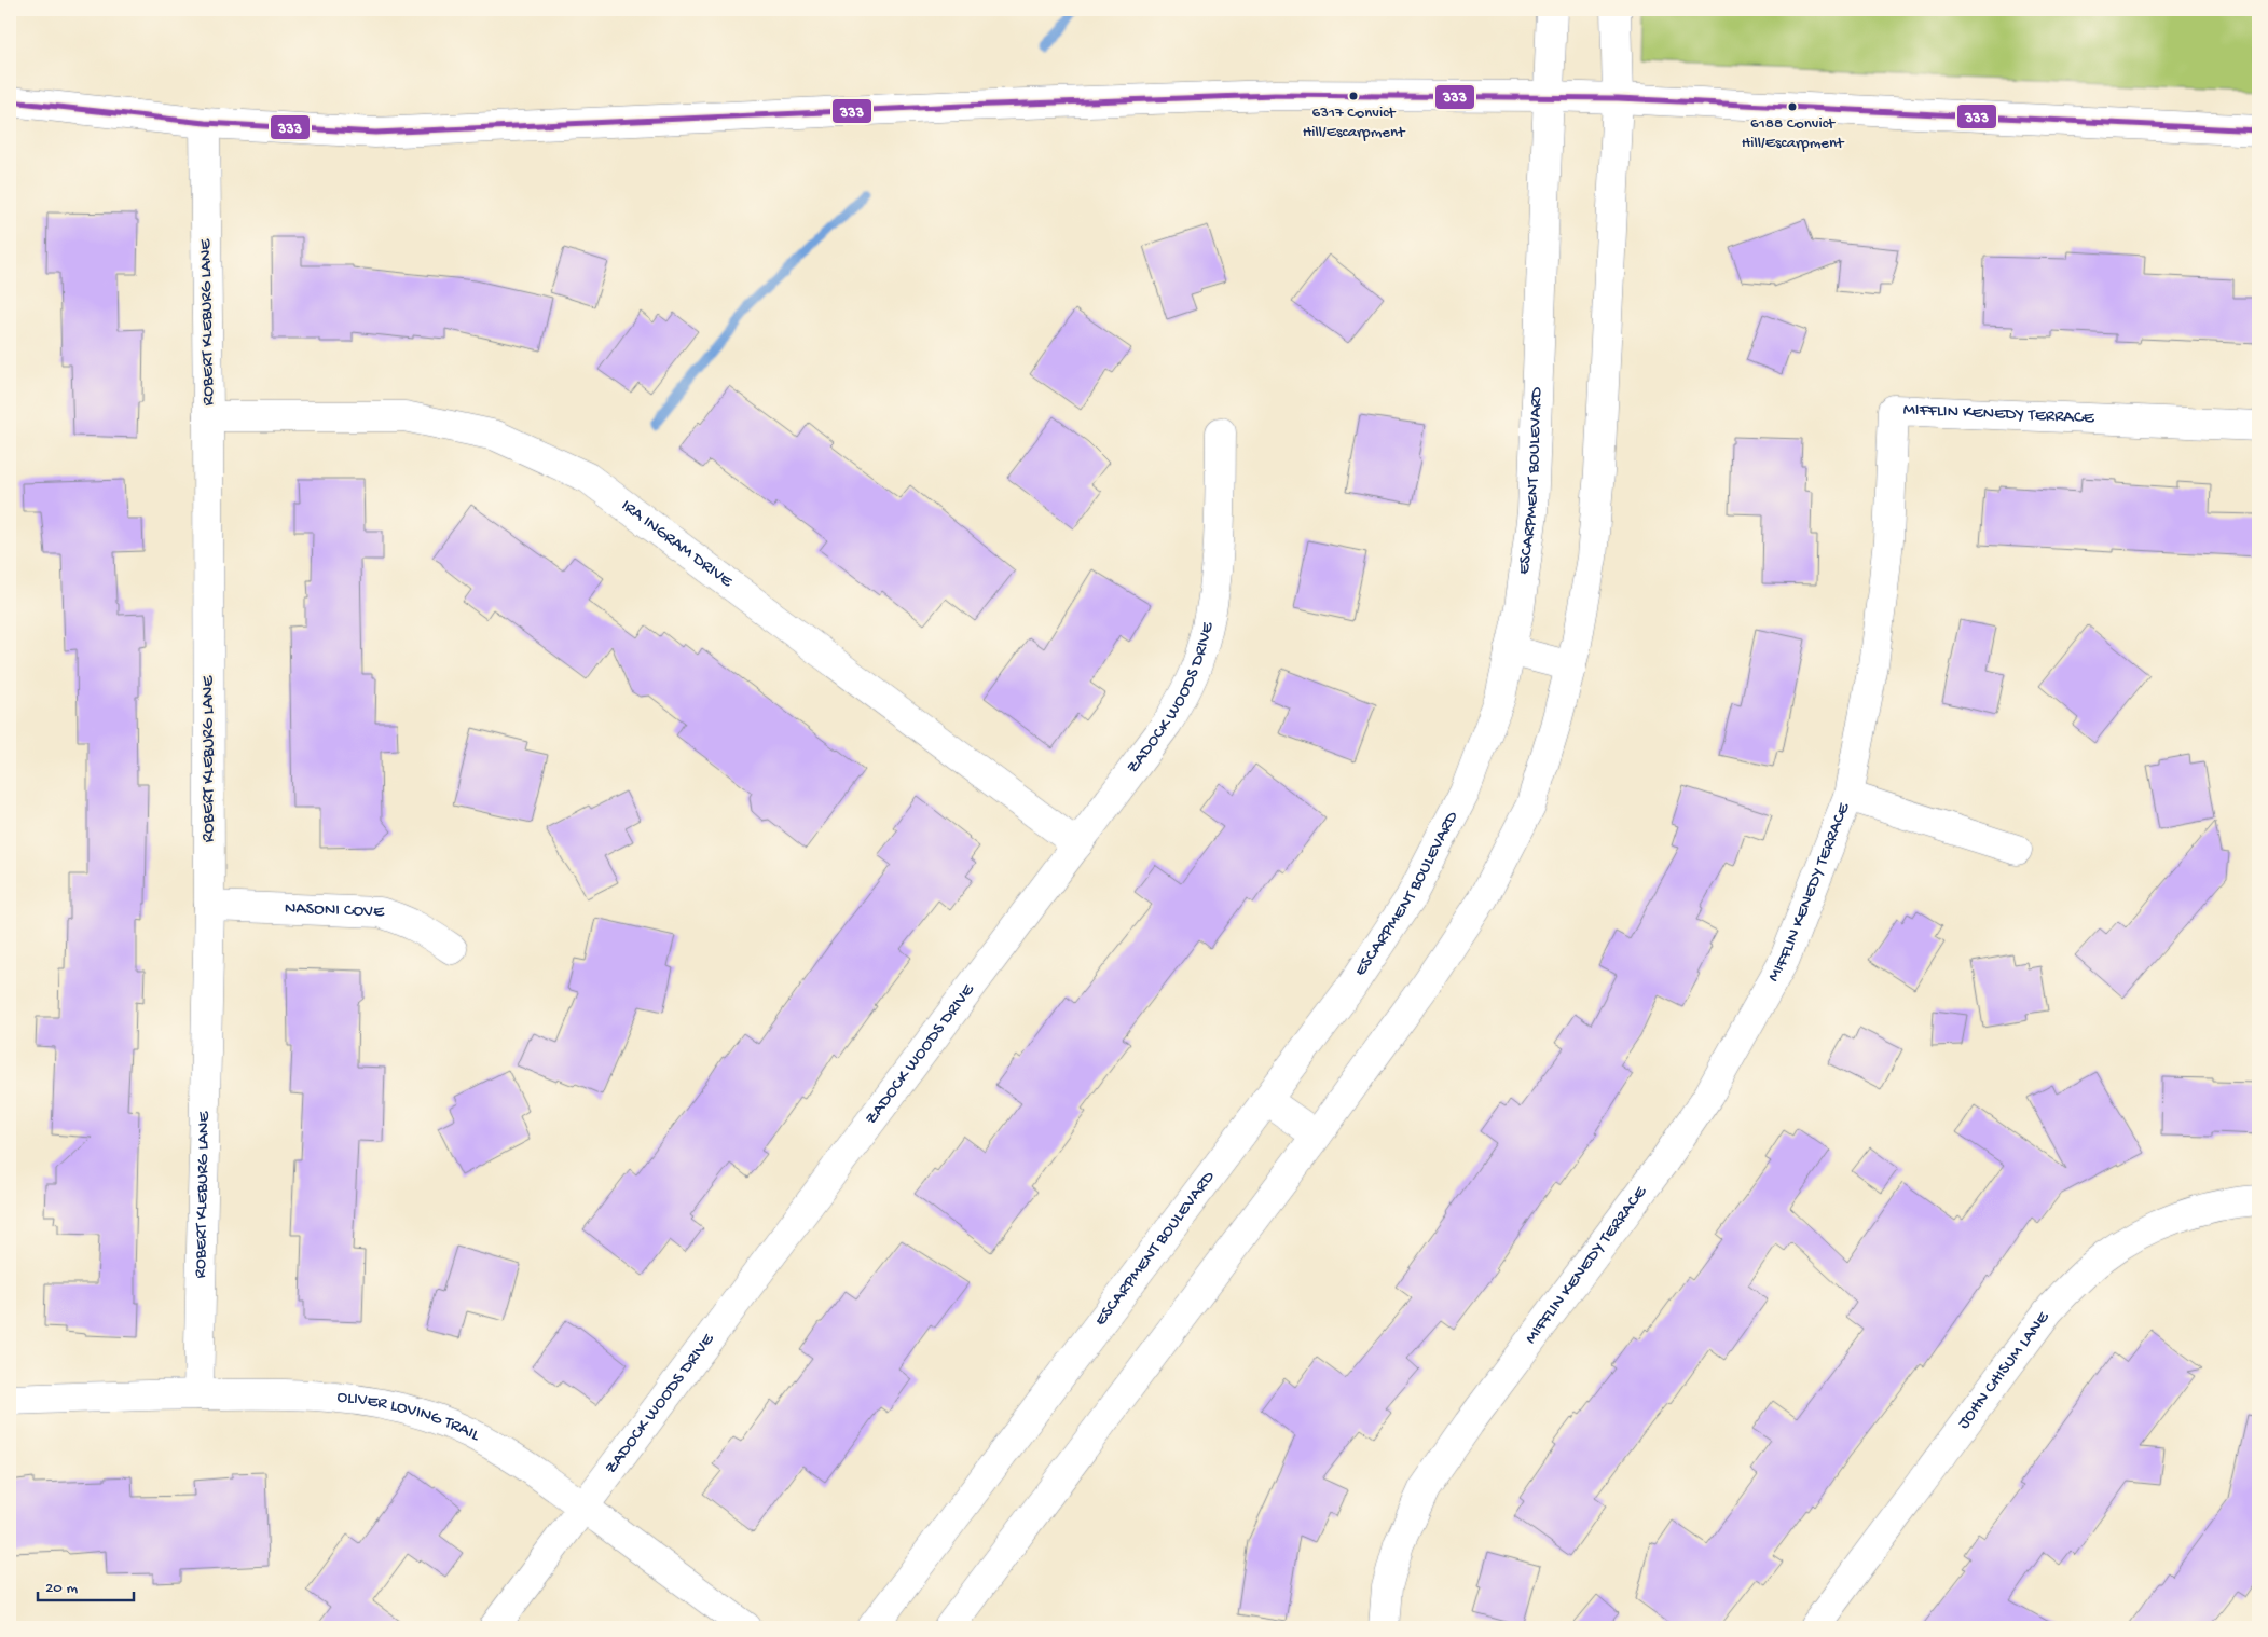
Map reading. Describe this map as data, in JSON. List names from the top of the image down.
{
  "streets": {
    "street": [
      "ROBERT KLEBURG LANE",
      "MIFFLIN KENEDY TERRACE",
      "ESCARPMENT BOULEVARD",
      "IRA INGRAM DRIVE",
      "ZADOCK WOODS DRIVE",
      "NASONI COVE",
      "JOHN CHISUM LANE",
      "OLIVER LOVING TRAIL"
    ]
  },
  "crossings": [
    ["ROBERT KLEBURG LANE", "IRA INGRAM DRIVE"],
    ["ROBERT KLEBURG LANE", "NASONI COVE"],
    ["ROBERT KLEBURG LANE", "OLIVER LOVING TRAIL"],
    ["IRA INGRAM DRIVE", "ZADOCK WOODS DRIVE"],
    ["ZADOCK WOODS DRIVE", "OLIVER LOVING TRAIL"]
  ],
  "places": ["6317 Convict Hill/Escarpment", "6188 Convict Hill/Escarpment"],
  "lines": ["transit line 333"],
  "scale_bar": "20 m"
}
